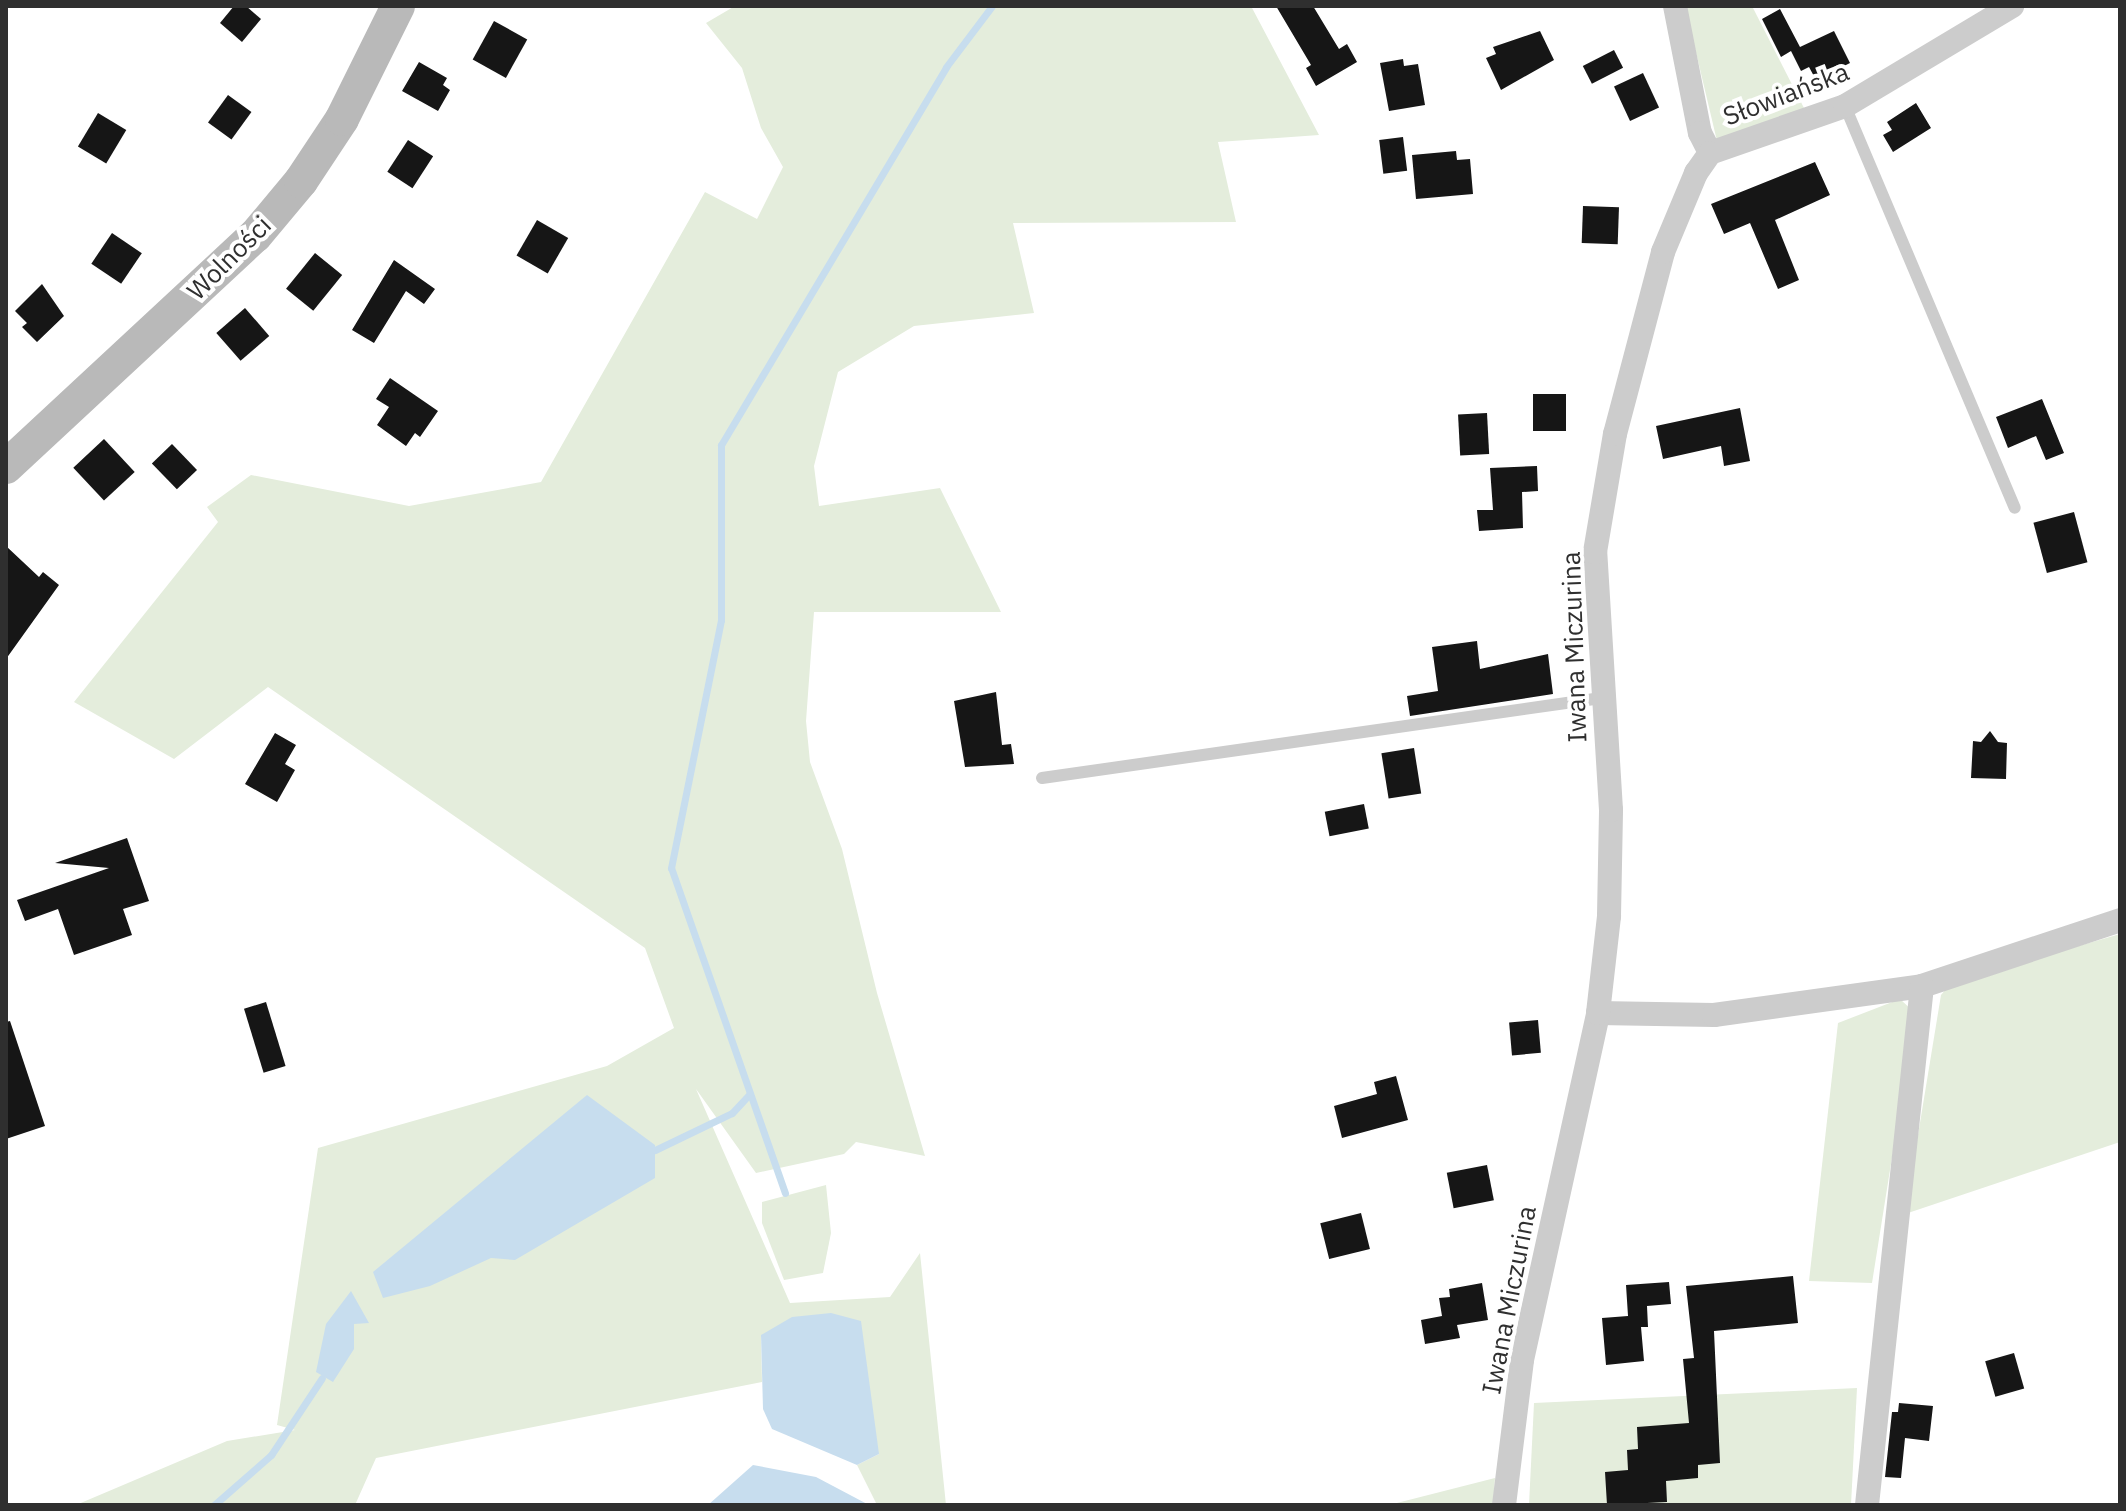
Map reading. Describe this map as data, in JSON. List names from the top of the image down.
{
  "streets": {
    "street": ["Słowiańska", "Wolności", "Iwana Miczurina"]
  },
  "crossings": [
    ["Słowiańska", "Iwana Miczurina"]
  ]
}
